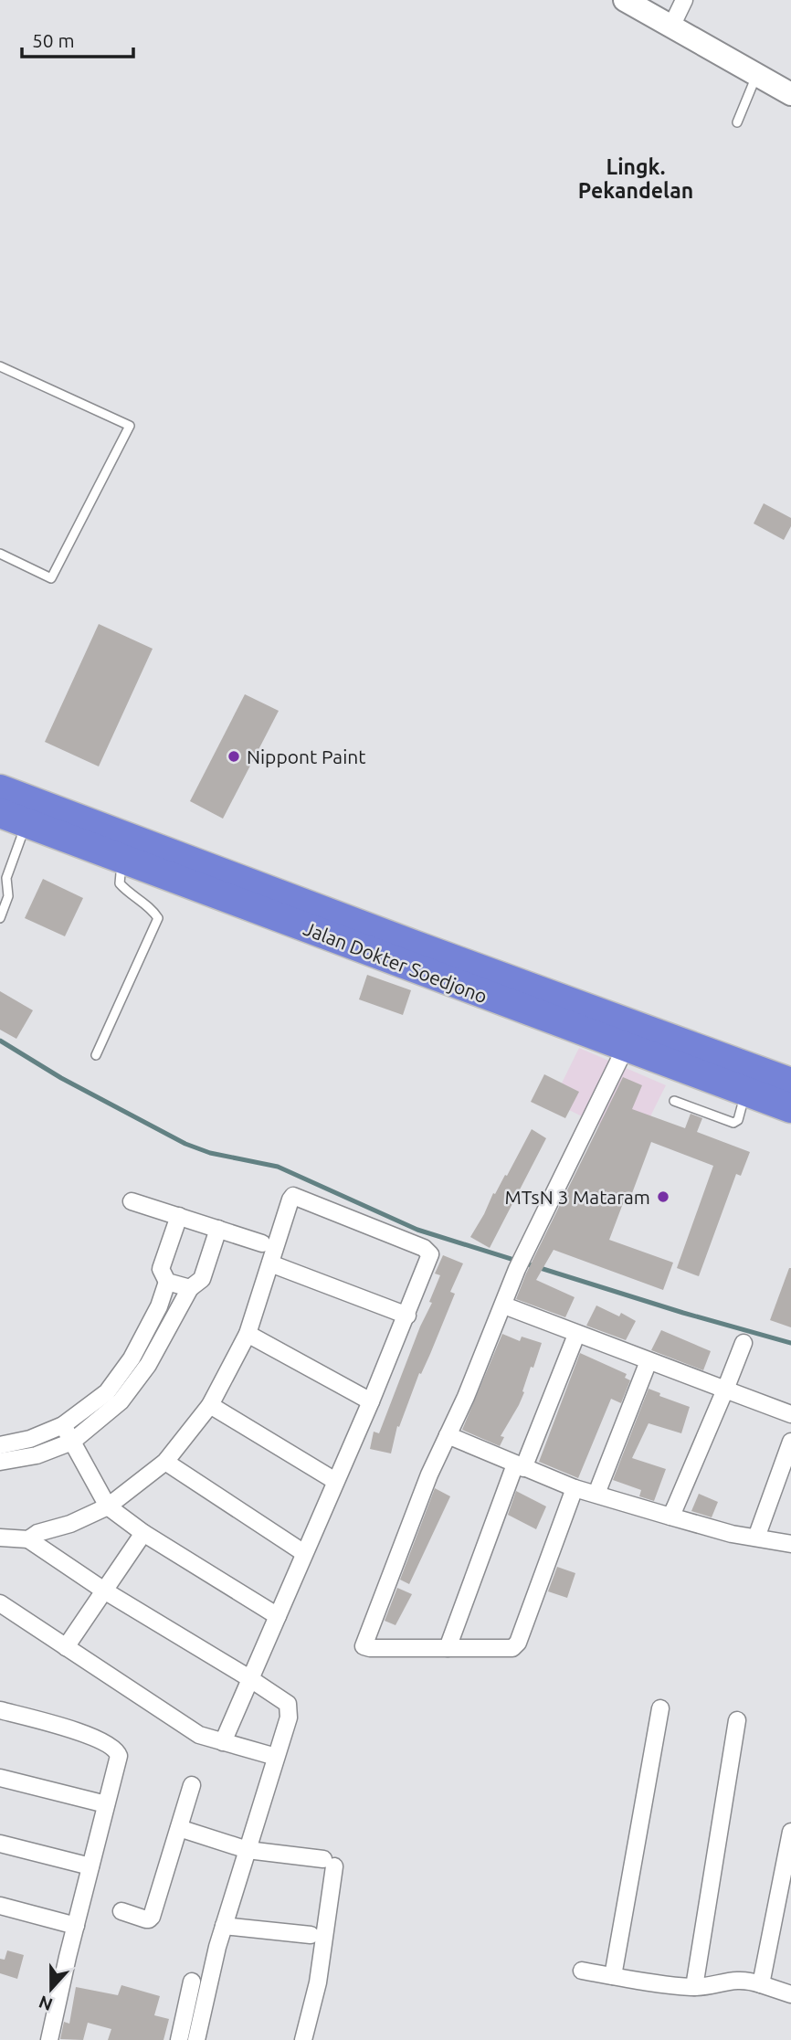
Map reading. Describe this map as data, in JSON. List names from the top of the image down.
{
  "streets": {
    "highway": ["Jalan Dokter Soedjono"]
  },
  "districts": ["Lingk. Pekandelan"],
  "places": ["Nippont Paint", "MTsN 3 Mataram"],
  "scale_bar": "50 m",
  "north": "bottom"
}
